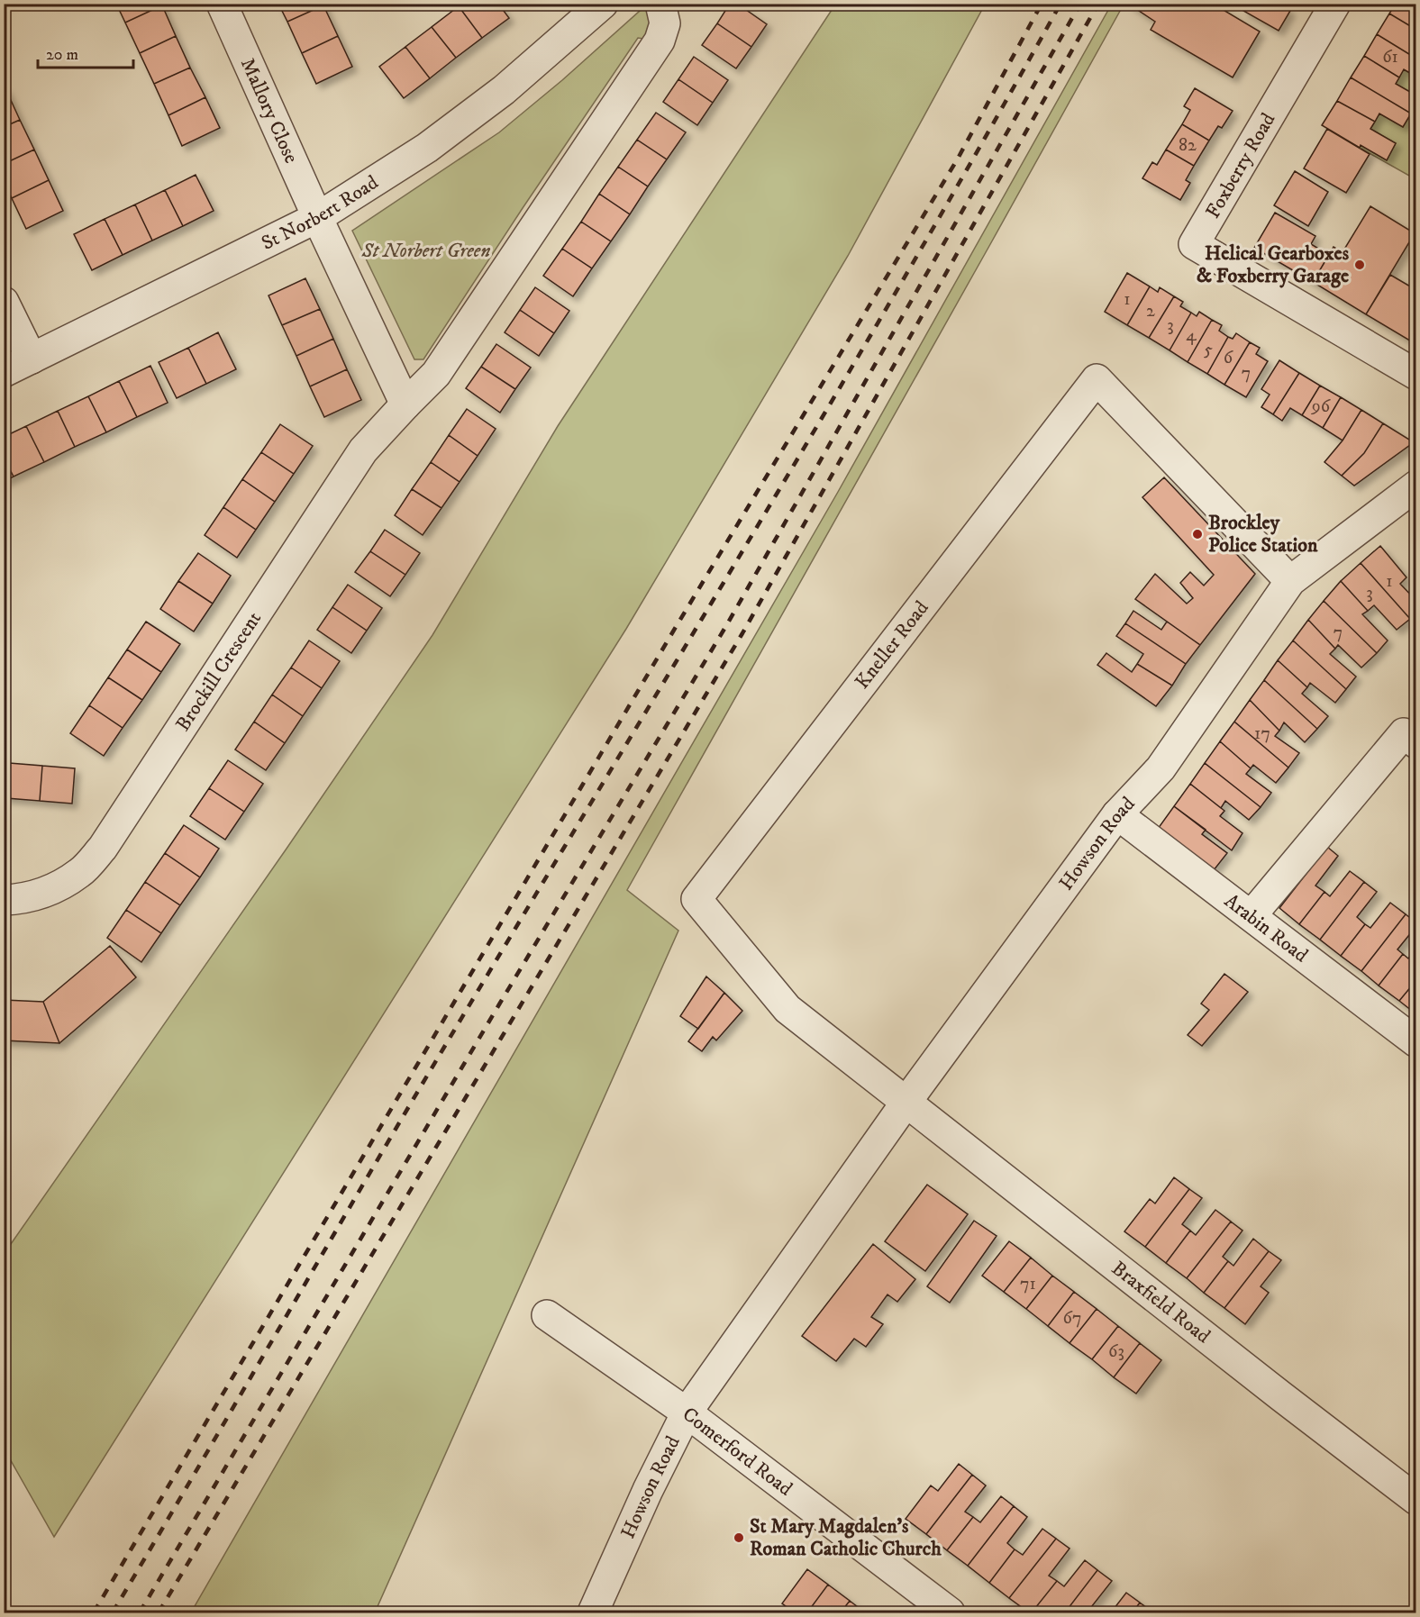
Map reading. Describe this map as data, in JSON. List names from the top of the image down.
{
  "streets": {
    "street": [
      "Mallory Close",
      "Foxberry Road",
      "St Norbert Road",
      "Kneller Road",
      "Brockill Crescent",
      "Howson Road",
      "Arabin Road",
      "Braxfield Road",
      "Comerford Road"
    ]
  },
  "crossings": [
    ["Mallory Close", "St Norbert Road"],
    ["Kneller Road", "Howson Road"],
    ["Kneller Road", "Braxfield Road"],
    ["Howson Road", "Arabin Road"],
    ["Howson Road", "Braxfield Road"],
    ["Howson Road", "Comerford Road"]
  ],
  "parks": ["St Norbert Green"],
  "places": ["Helical Gearboxes & Foxberry Garage", "Brockley Police Station", "St Mary Magdalen's Roman Catholic Church"],
  "house_numbers": [
    "61",
    "82",
    "1",
    "2",
    "3",
    "4",
    "5",
    "6",
    "7",
    "96",
    "1",
    "3",
    "7",
    "17",
    "71",
    "67",
    "63"
  ],
  "scale_bar": "20 m"
}
